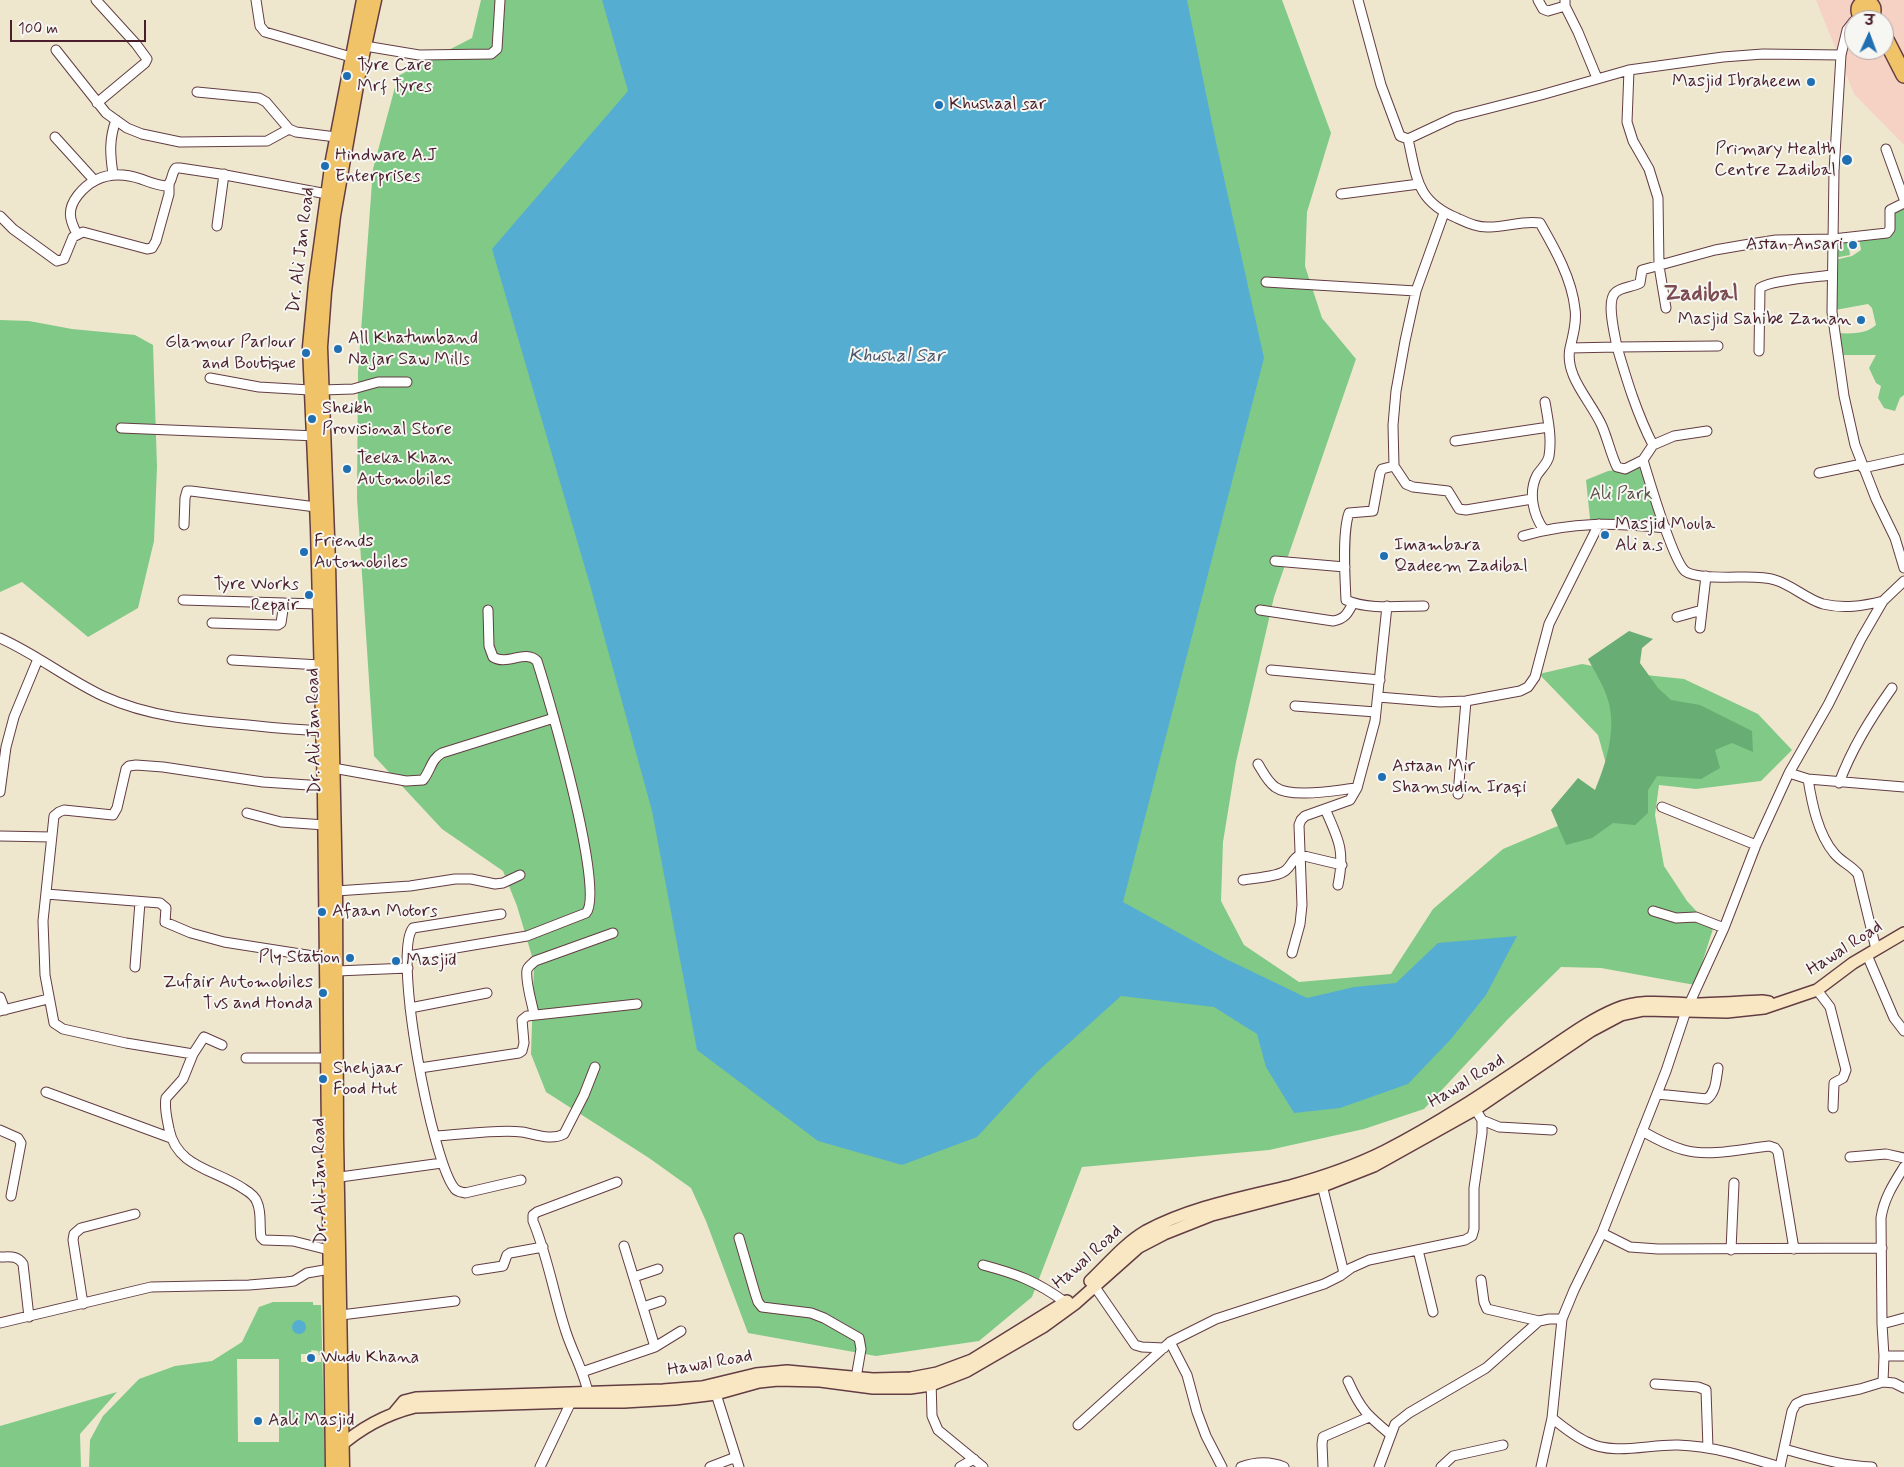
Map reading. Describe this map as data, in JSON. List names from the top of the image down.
{
  "streets": {
    "main road": ["Dr. Ali Jan Road", "Hawal Road"]
  },
  "crossings": [
    ["Dr. Ali Jan Road", "Hawal Road"]
  ],
  "districts": ["Zadibal"],
  "water": ["Khushal Sar"],
  "parks": ["Ali Park"],
  "places": [
    "Tyre Care Mrf Tyres",
    "Masjid Ibraheem",
    "Khushaal sar",
    "Primary Health Centre Zadibal",
    "Hindware A.J Enterprises",
    "Astan Ansari",
    "Masjid Sahibe Zaman",
    "All Khatumband Najar Saw Mills",
    "Glamour Parlour and Boutique",
    "Sheikh Provisional Store",
    "Teeka Khan Automobiles",
    "Masjid Moula Ali a.s",
    "Friends Automobiles",
    "Imambara Qadeem Zadibal",
    "Tyre Works Repair",
    "Astaan Mir Shamsudin Iraqi",
    "Afaan Motors",
    "Ply Station",
    "Masjid",
    "Zufair Automobiles Tvs and Honda",
    "Shehjaar Food Hut",
    "Wudu Khana",
    "Aali Masjid"
  ],
  "scale_bar": "100 m",
  "north": "top"
}
